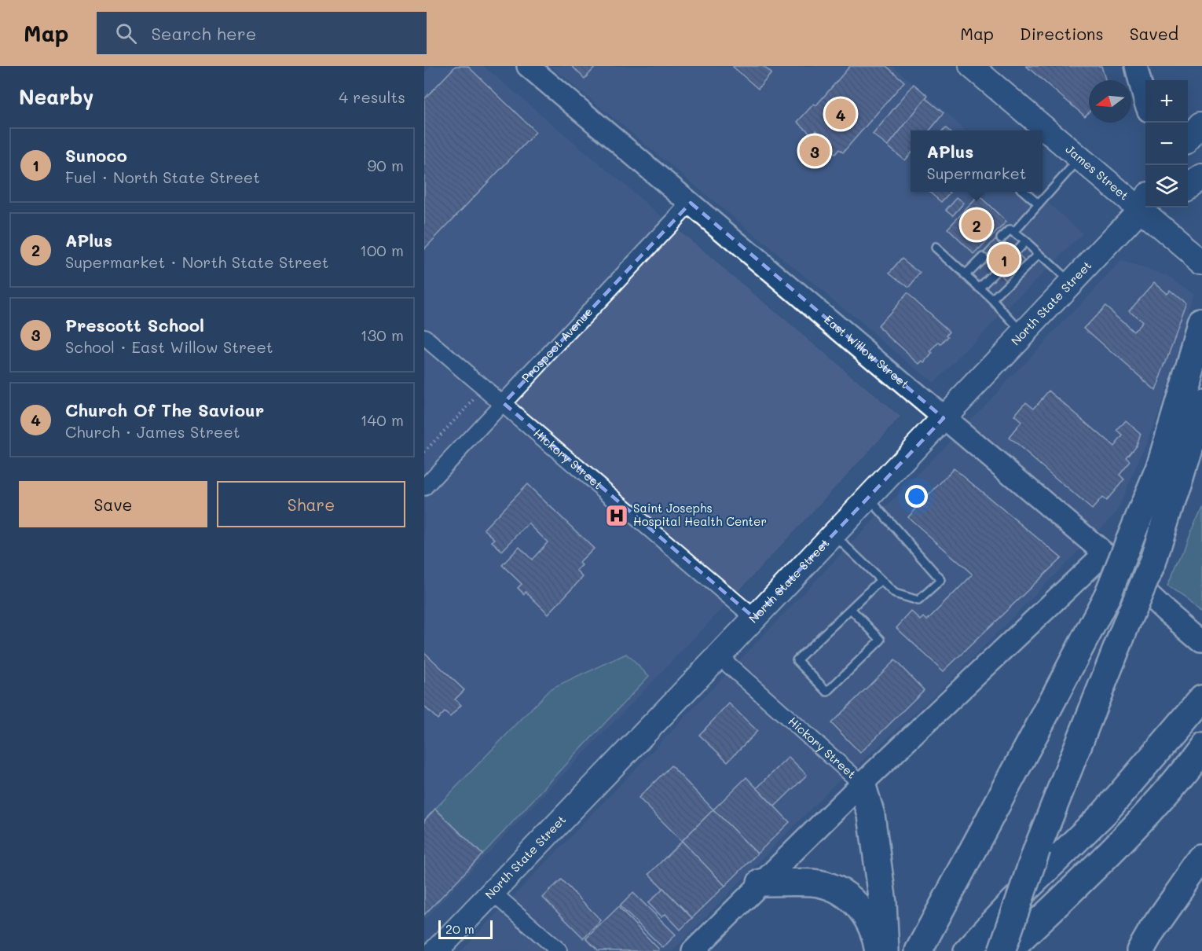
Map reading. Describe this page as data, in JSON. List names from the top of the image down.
{
  "streets": {
    "main road": ["James Street", "North State Street", "East Willow Street"],
    "street": ["Prospect Avenue", "Hickory Street"]
  },
  "crossings": [
    ["North State Street", "East Willow Street"],
    ["North State Street", "Hickory Street"],
    ["Prospect Avenue", "East Willow Street"],
    ["Prospect Avenue", "Hickory Street"]
  ],
  "places": {
    "hospital": ["Saint Josephs Hospital Health Center"]
  },
  "scale_bar": "20 m",
  "north": "left",
  "page": {
    "header": "Map",
    "search": "Search here",
    "nav": ["Map", "Directions", "Saved"],
    "heading": ["Nearby", "4 results"],
    "map_buttons": ["+", "−"],
    "pins": [
      "4",
      "3",
      "2",
      "1"
    ],
    "list": [
      {
        "mark": "1",
        "name": "Sunoco",
        "note": "Fuel · North State Street",
        "value": "90 m"
      },
      {
        "mark": "2",
        "name": "APlus",
        "note": "Supermarket · North State Street",
        "value": "100 m"
      },
      {
        "mark": "3",
        "name": "Prescott School",
        "note": "School · East Willow Street",
        "value": "130 m"
      },
      {
        "mark": "4",
        "name": "Church Of The Saviour",
        "note": "Church · James Street",
        "value": "140 m"
      }
    ],
    "popup": ["APlus", "Supermarket"],
    "buttons": ["Save", "Share"],
    "scale": "20 m"
  }
}
